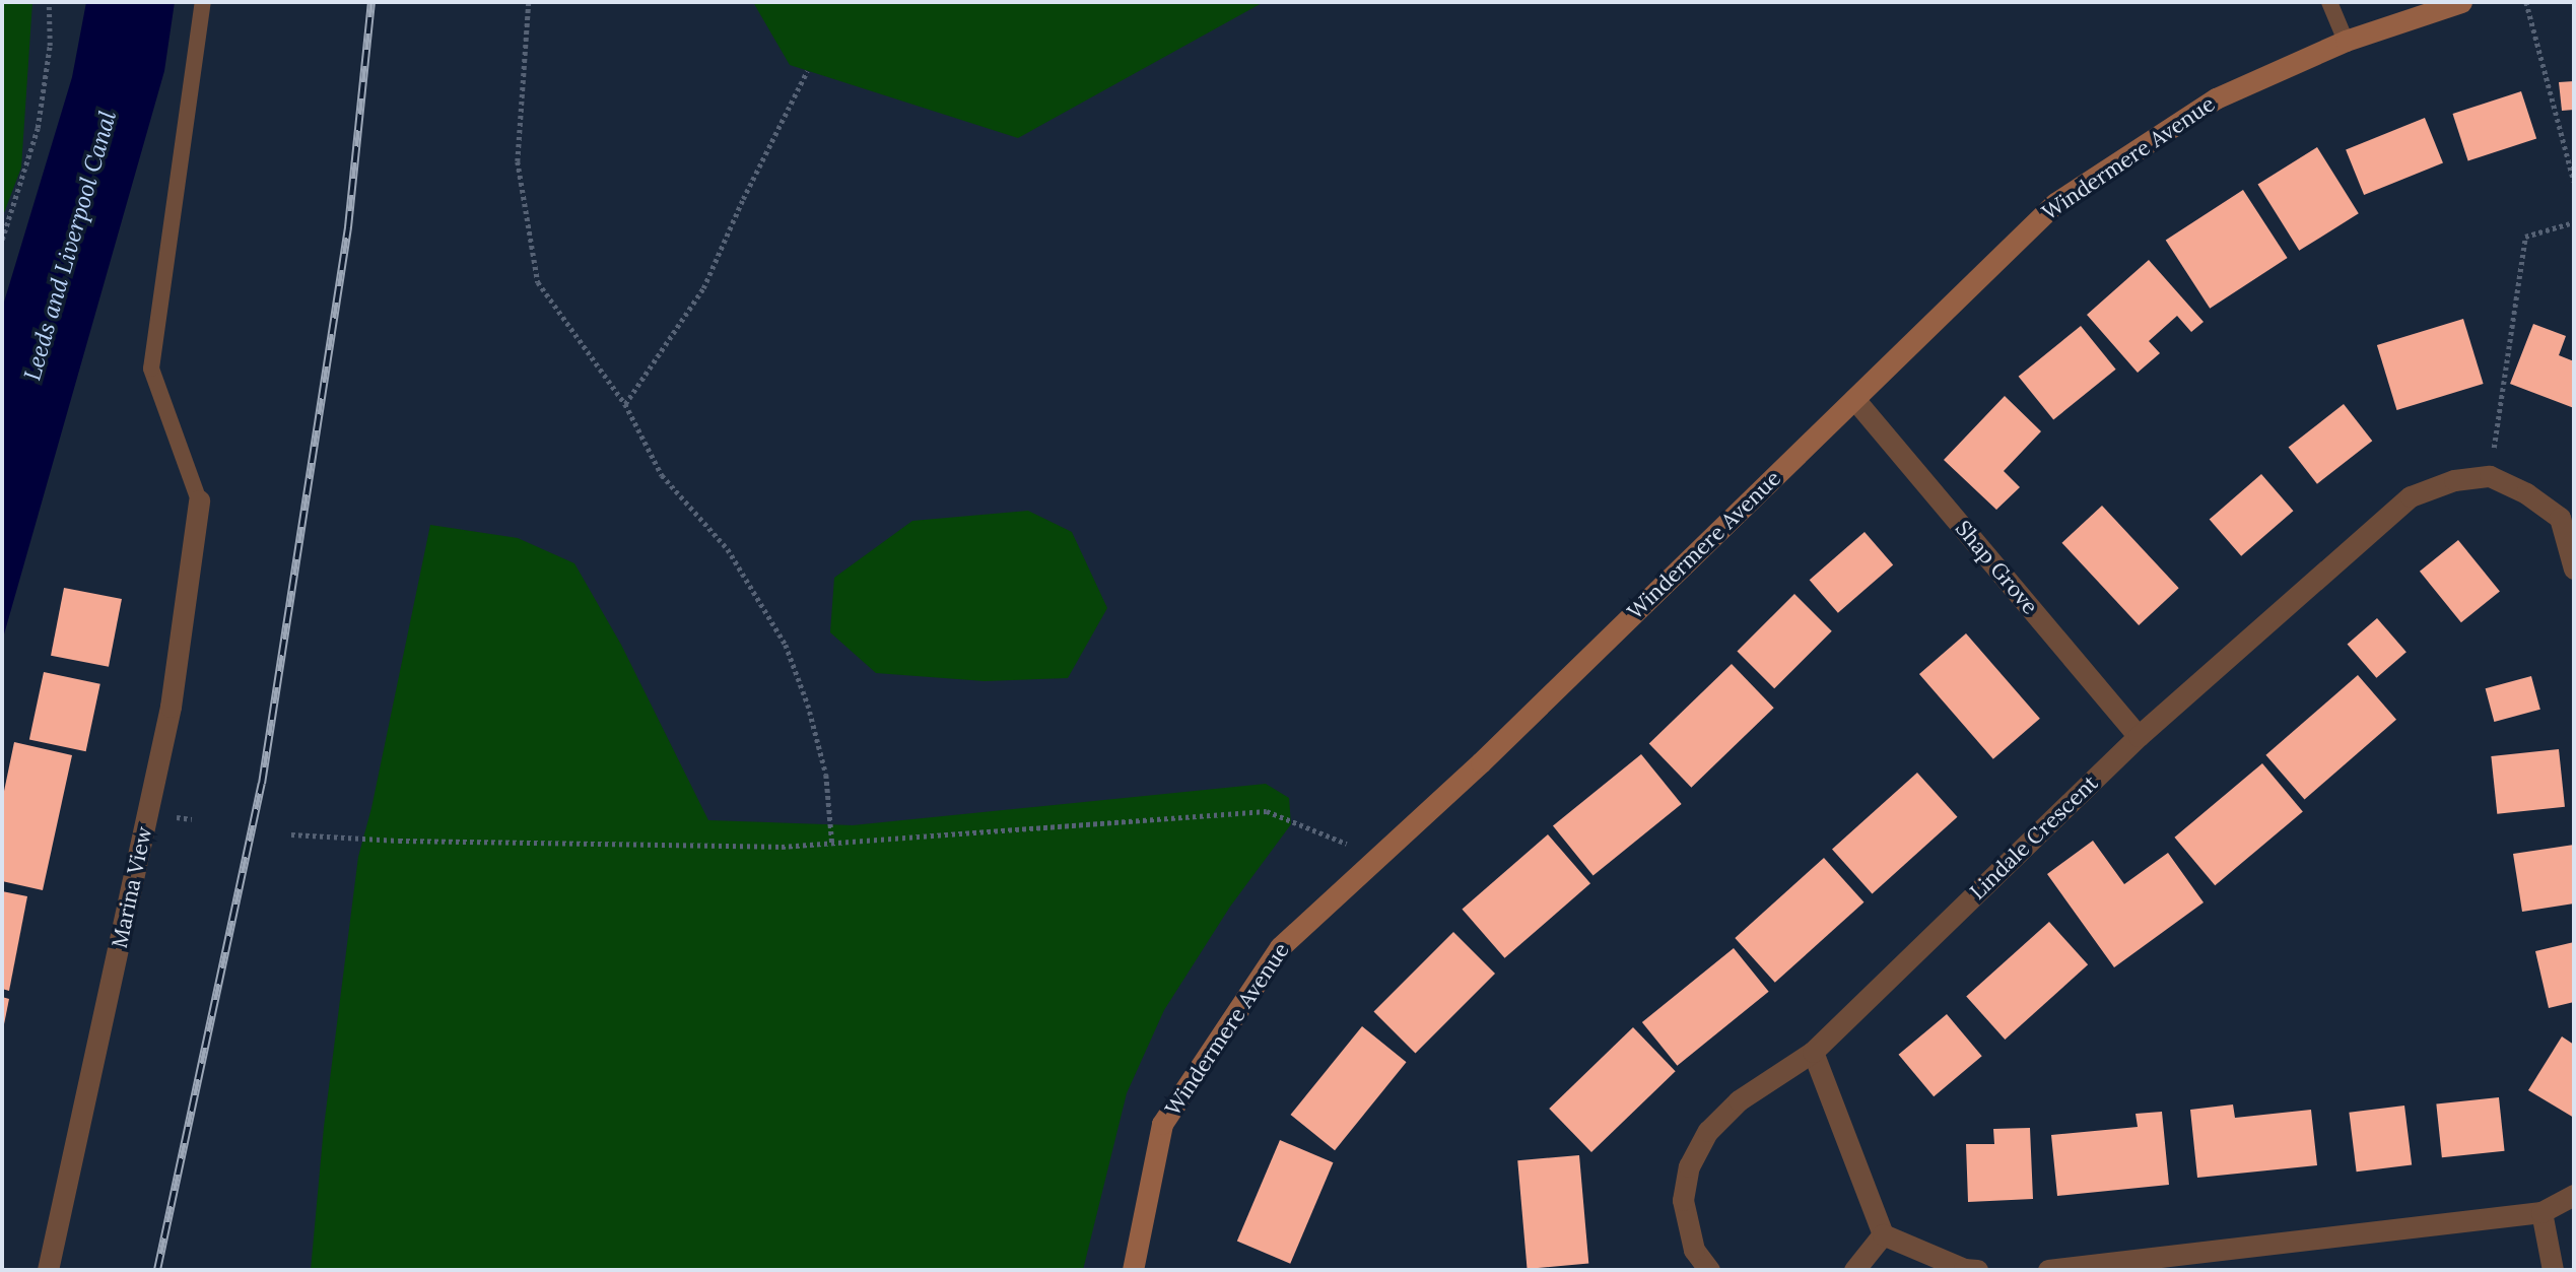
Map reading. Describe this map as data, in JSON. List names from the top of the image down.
{
  "streets": {
    "street": [
      "Windermere Avenue",
      "Shap Grove",
      "Lindale Crescent",
      "Marina View"
    ]
  },
  "crossings": [
    ["Windermere Avenue", "Shap Grove"],
    ["Shap Grove", "Lindale Crescent"]
  ],
  "water": ["Leeds and Liverpool Canal"]
}
